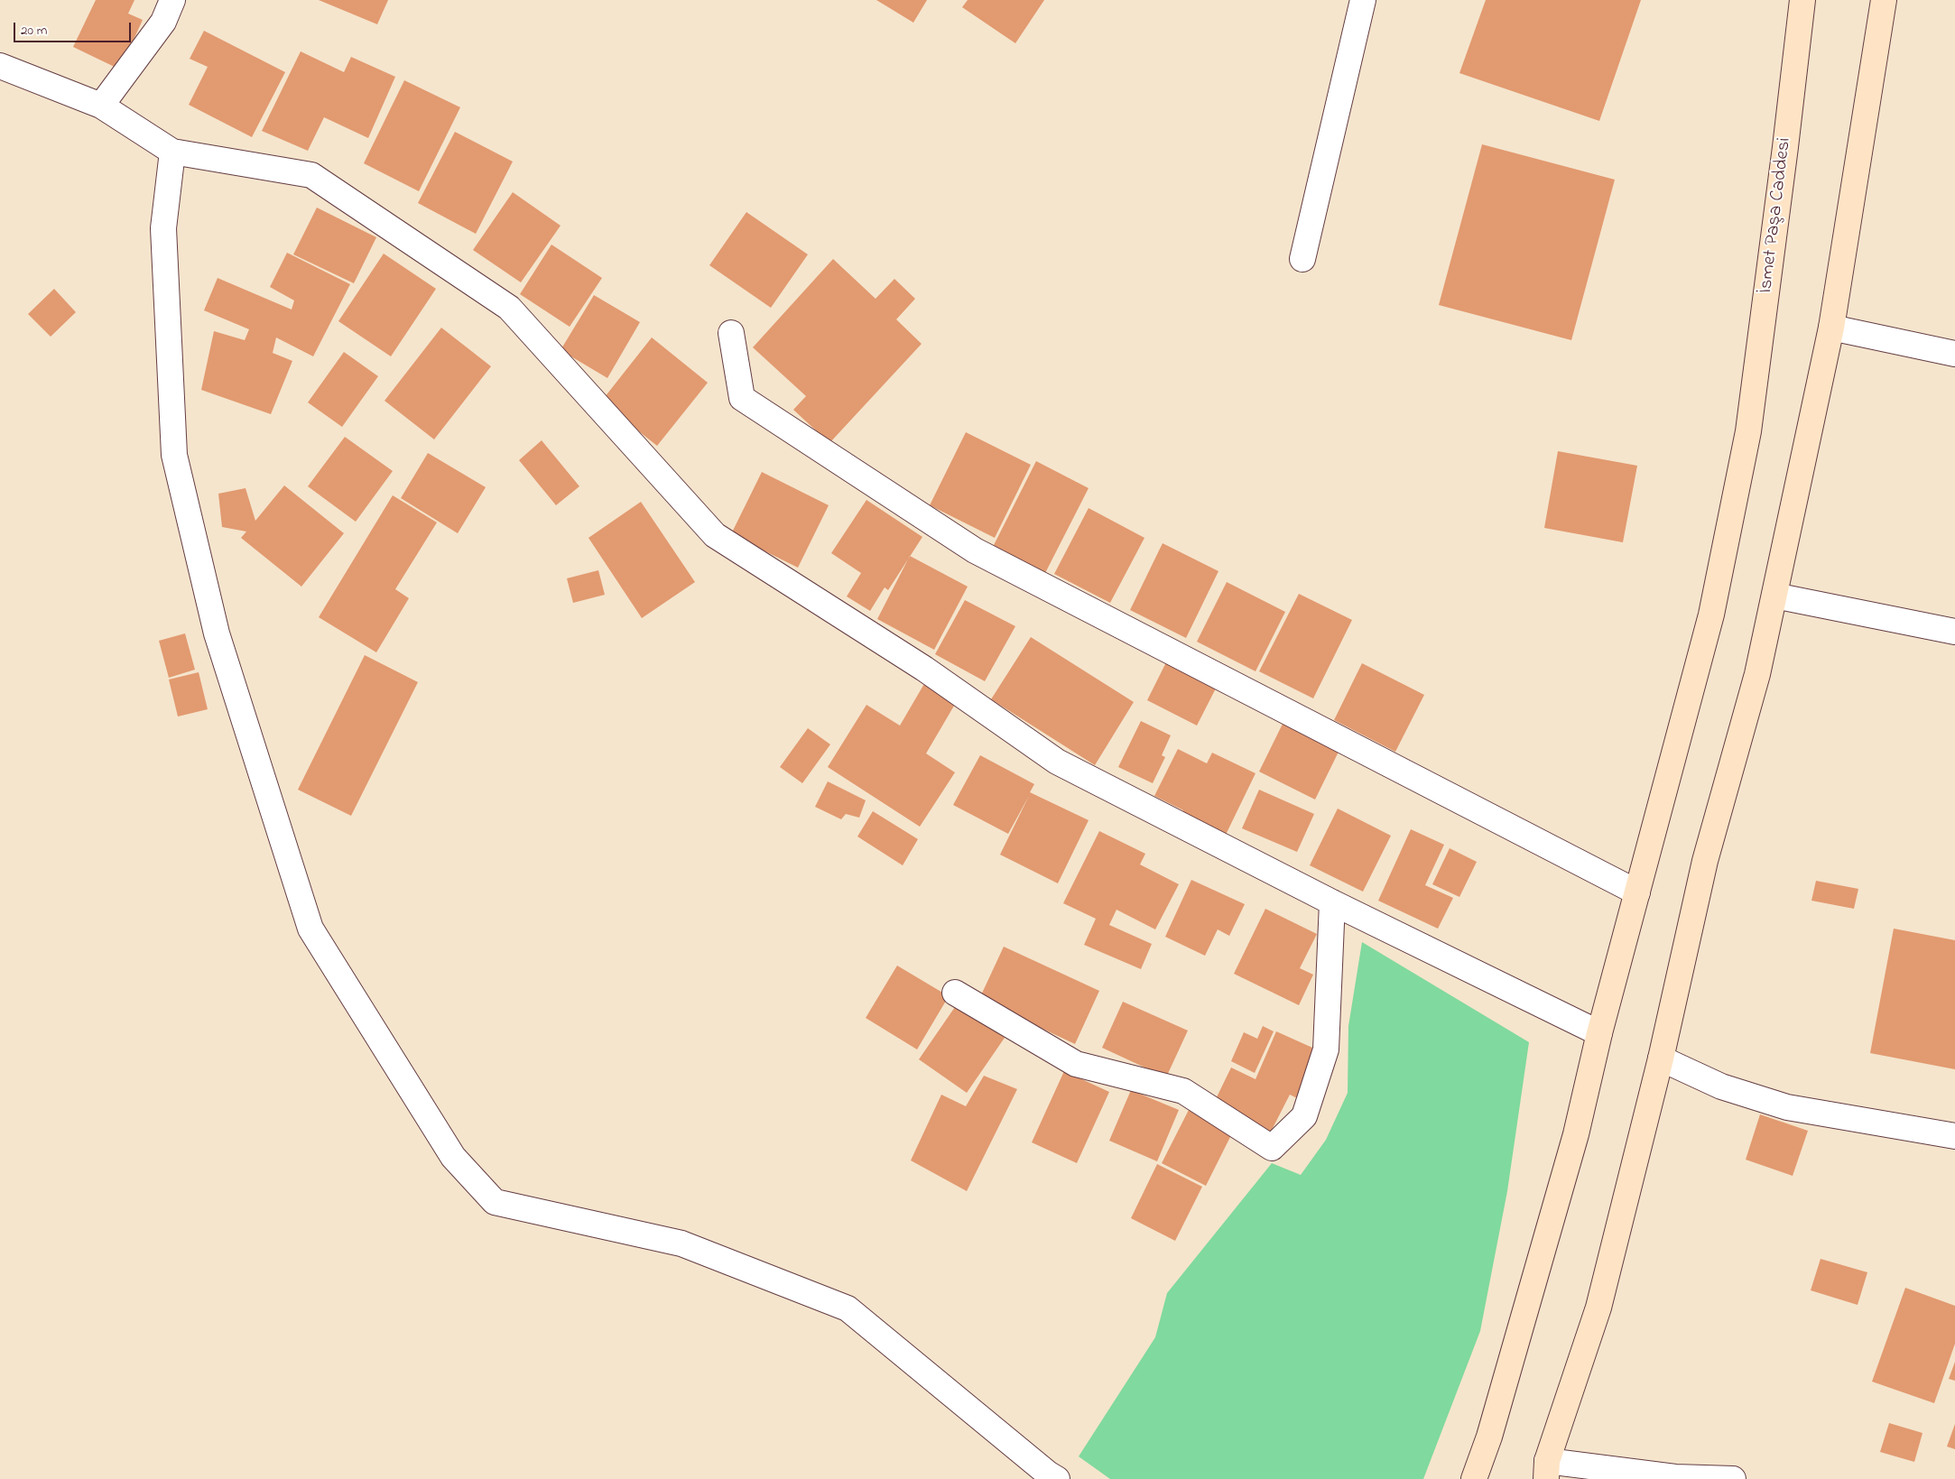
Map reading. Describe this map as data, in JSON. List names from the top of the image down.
{
  "streets": {
    "main road": ["İsmet Paşa Caddesi"]
  },
  "scale_bar": "20 m"
}
